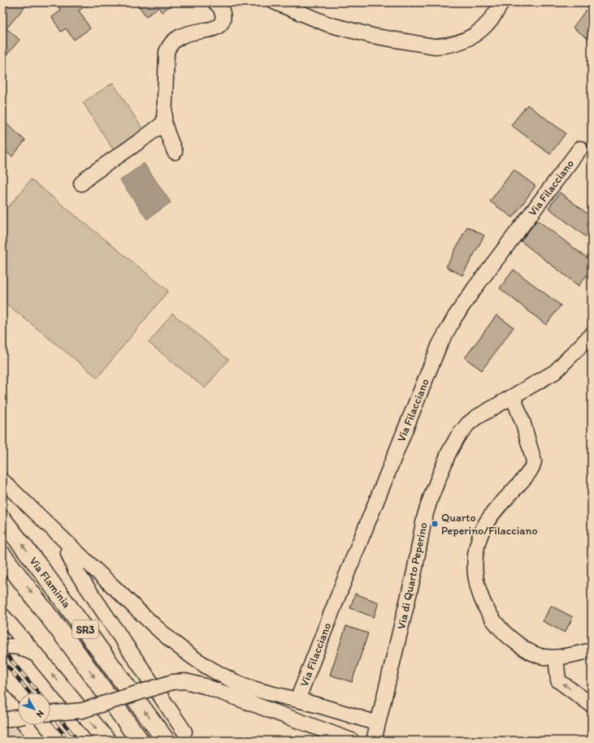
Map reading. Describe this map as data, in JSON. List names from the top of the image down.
{
  "streets": {
    "highway": ["Via Flaminia", "SR3"],
    "street": ["Via Filacciano", "Via di Quarto Peperino"]
  },
  "places": {
    "transit": ["Quarto Peperino/Filacciano"]
  },
  "north": "bottom right"
}
